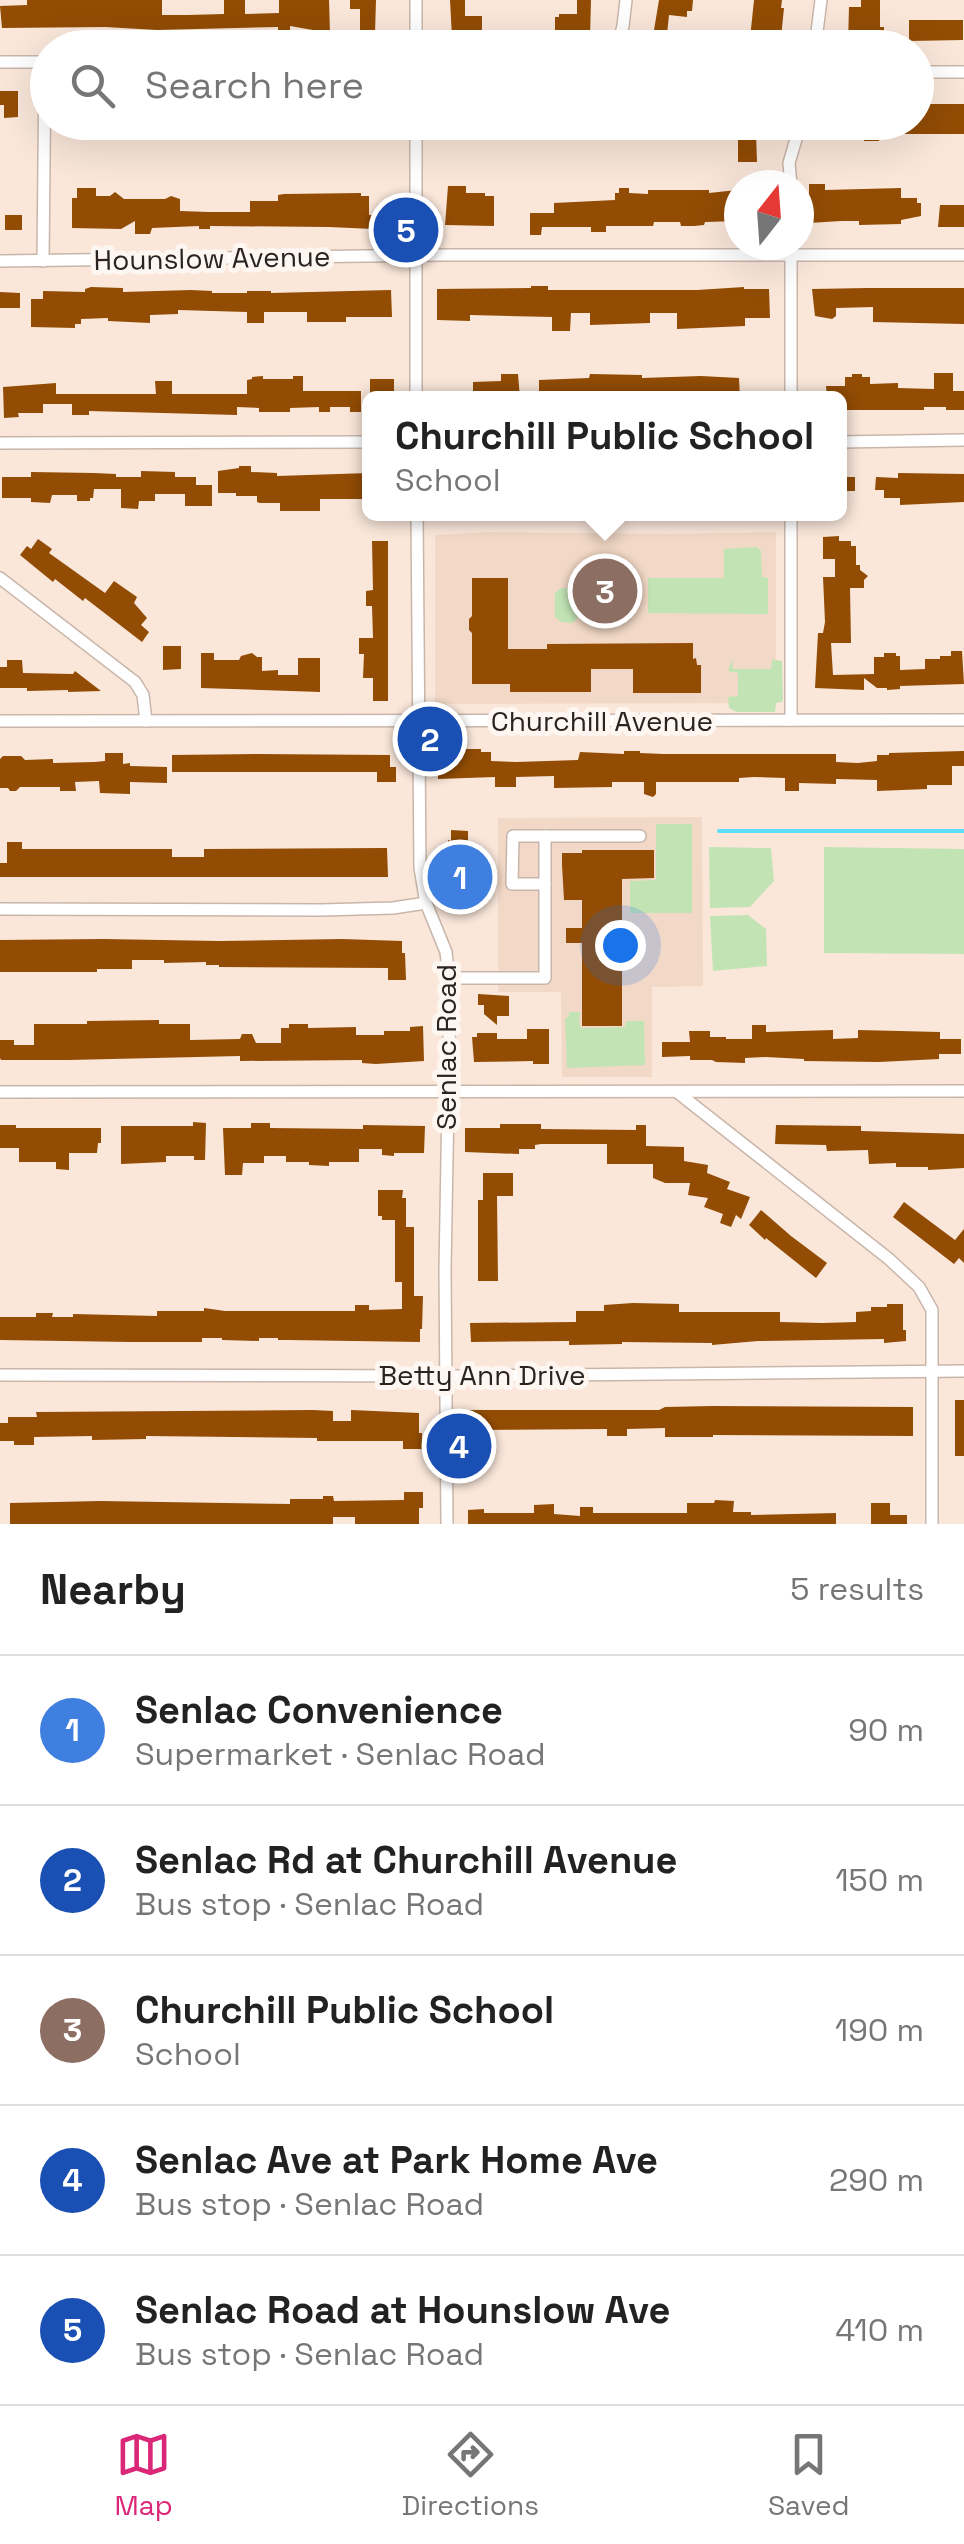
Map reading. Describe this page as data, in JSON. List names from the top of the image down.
{
  "streets": {
    "street": [
      "Hounslow Avenue",
      "Churchill Avenue",
      "Senlac Road",
      "Betty Ann Drive"
    ]
  },
  "crossings": [
    ["Churchill Avenue", "Senlac Road"],
    ["Senlac Road", "Betty Ann Drive"]
  ],
  "north": "top",
  "page": {
    "search": "Search here",
    "pins": [
      "5",
      "3",
      "2",
      "1",
      "4"
    ],
    "popup": ["Churchill Public School", "School"],
    "heading": ["Nearby", "5 results"],
    "list": [
      {
        "mark": "1",
        "name": "Senlac Convenience",
        "note": "Supermarket · Senlac Road",
        "value": "90 m"
      },
      {
        "mark": "2",
        "name": "Senlac Rd at Churchill Avenue",
        "note": "Bus stop · Senlac Road",
        "value": "150 m"
      },
      {
        "mark": "3",
        "name": "Churchill Public School",
        "note": "School",
        "value": "190 m"
      },
      {
        "mark": "4",
        "name": "Senlac Ave at Park Home Ave",
        "note": "Bus stop · Senlac Road",
        "value": "290 m"
      },
      {
        "mark": "5",
        "name": "Senlac Road at Hounslow Ave",
        "note": "Bus stop · Senlac Road",
        "value": "410 m"
      }
    ],
    "nav": ["Map", "Directions", "Saved"]
  }
}
